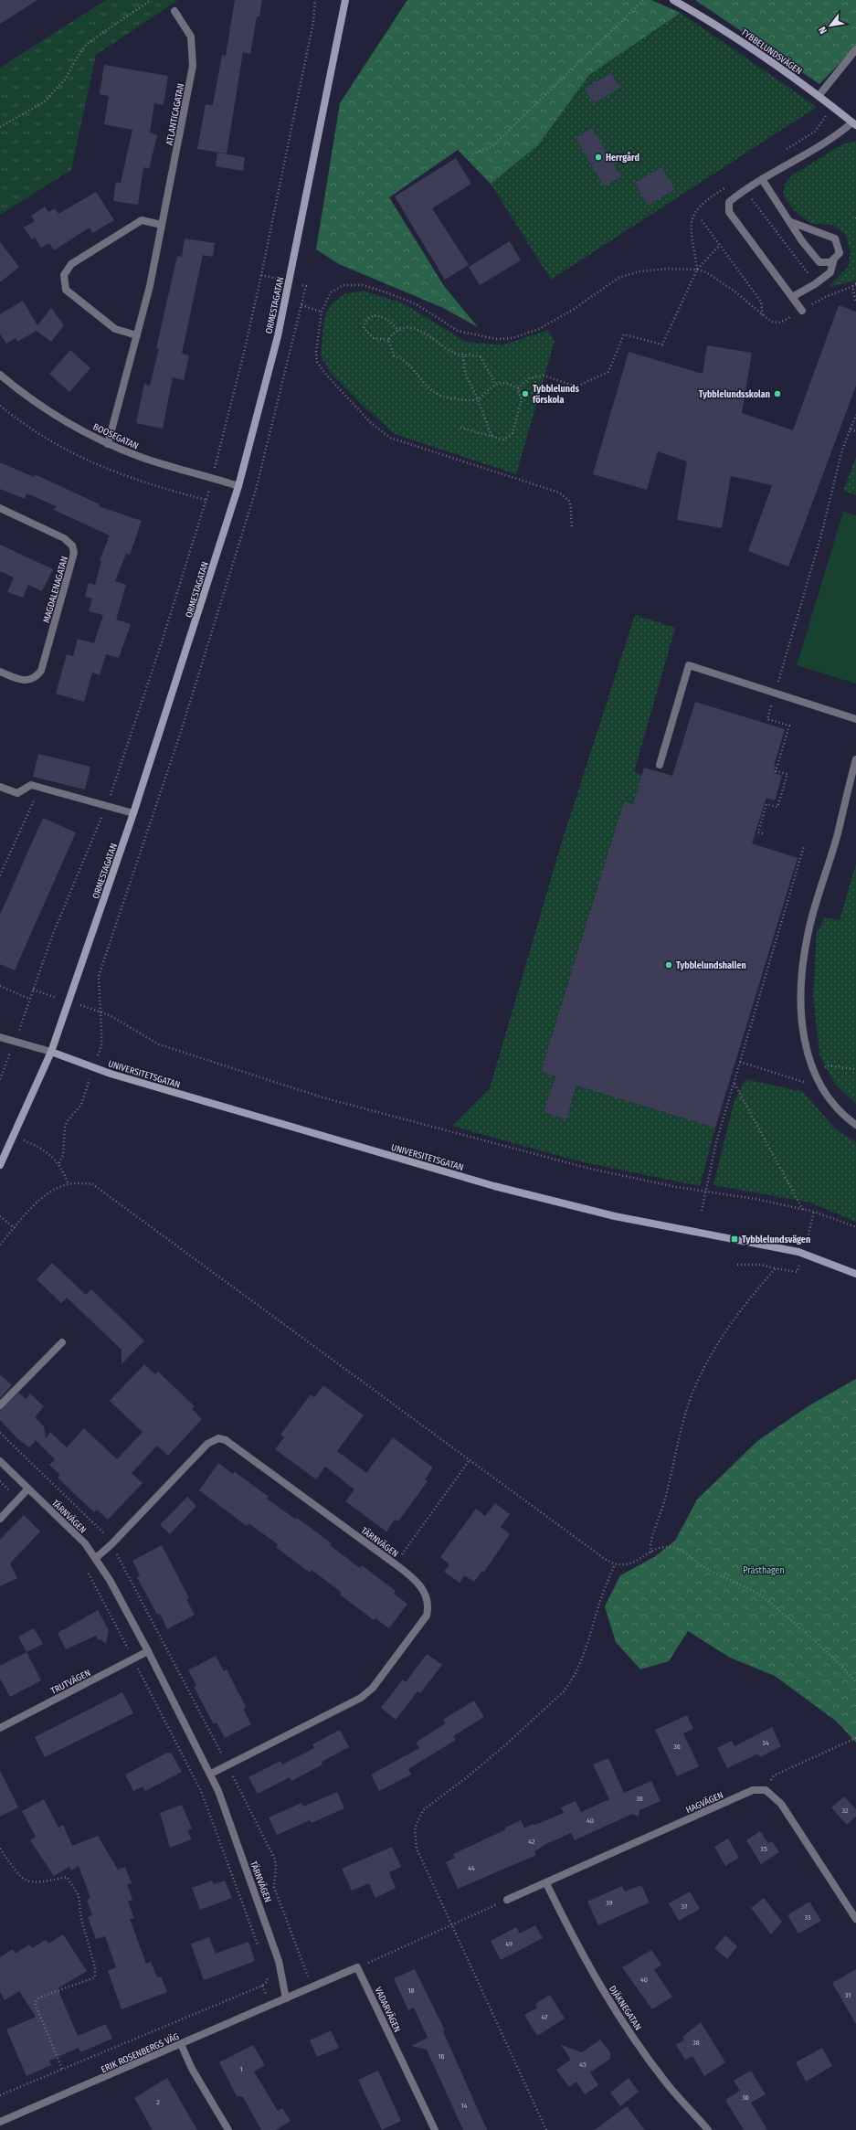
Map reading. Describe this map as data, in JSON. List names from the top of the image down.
{
  "streets": {
    "street": [
      "TYBBELUNDSVÄGEN",
      "ATLANTICAGATAN",
      "ORMESTAGATAN",
      "BOOSEGATAN",
      "MAGDALENAGATAN",
      "UNIVERSITETSGATAN",
      "TÄRNVÄGEN",
      "TRUTVÄGEN",
      "HAGVÄGEN",
      "DJÄKNEGATAN",
      "VADARVÄGEN",
      "ERIK ROSENBERGS VÄG"
    ]
  },
  "crossings": [
    ["ATLANTICAGATAN", "BOOSEGATAN"],
    ["ORMESTAGATAN", "BOOSEGATAN"],
    ["ORMESTAGATAN", "UNIVERSITETSGATAN"],
    ["TÄRNVÄGEN", "TRUTVÄGEN"],
    ["TÄRNVÄGEN", "ERIK ROSENBERGS VÄG"],
    ["HAGVÄGEN", "DJÄKNEGATAN"]
  ],
  "parks": ["Prästhagen"],
  "places": {
    "other": [
      "Herrgård",
      "Tybblelunds förskola",
      "Tybblelundsskolan",
      "Tybblelundshallen"
    ],
    "transit": ["Tybblelundsvägen"]
  },
  "house_numbers": [
    "34",
    "36",
    "38",
    "32",
    "40",
    "42",
    "35",
    "44",
    "39",
    "37",
    "33",
    "49",
    "40",
    "18",
    "31",
    "47",
    "38",
    "16",
    "45",
    "1",
    "36",
    "2",
    "14"
  ],
  "north": "bottom left"
}
